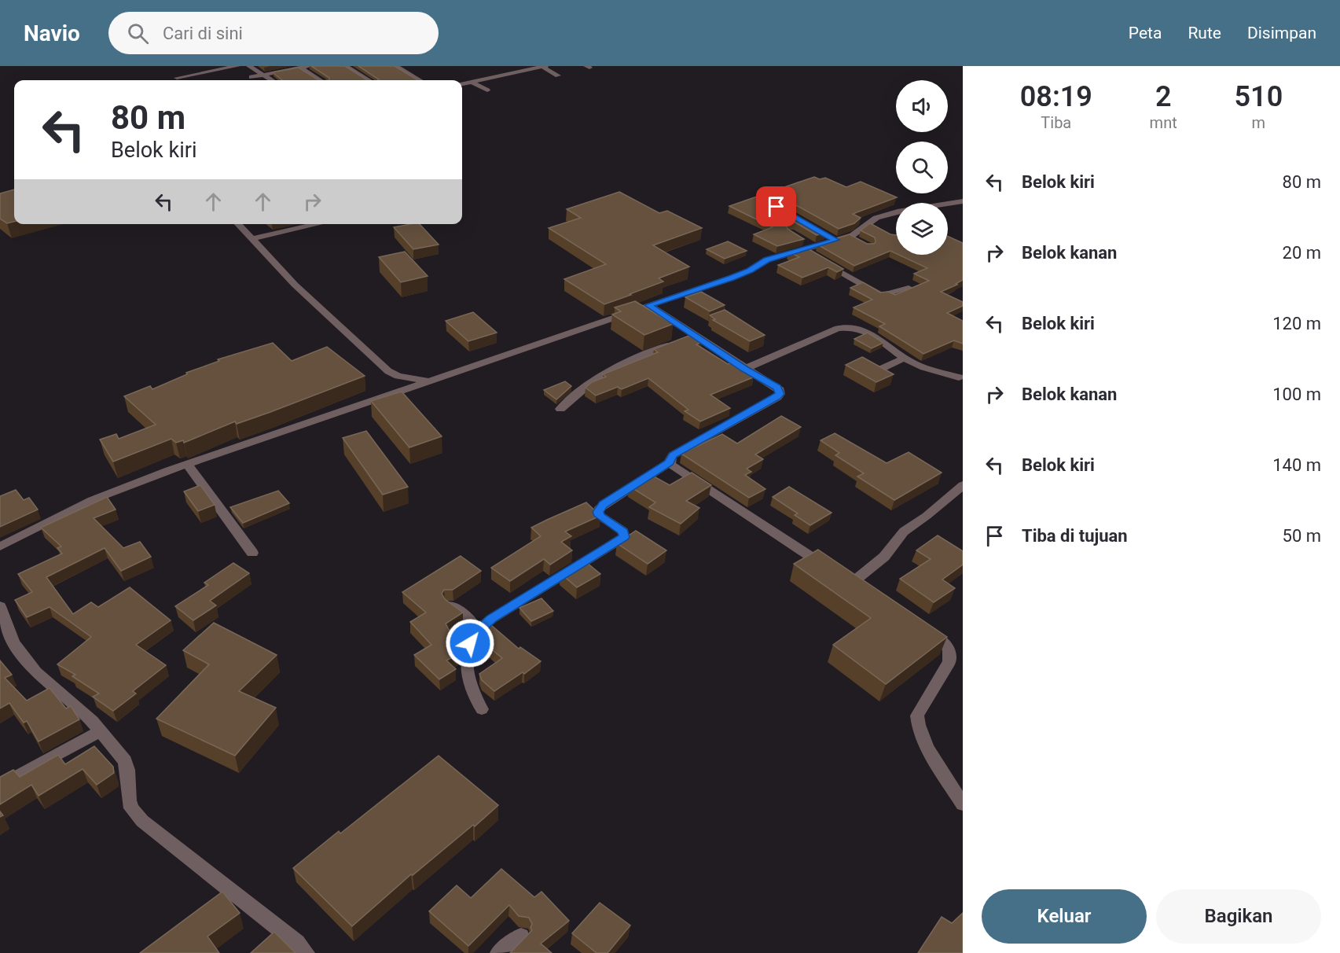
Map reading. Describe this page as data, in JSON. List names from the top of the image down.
{
  "page": {
    "header": "Navio",
    "search": "Cari di sini",
    "nav": ["Peta", "Rute", "Disimpan"],
    "eta": [
      "08:19",
      "Tiba",
      "2",
      "mnt",
      "510",
      "m"
    ],
    "turn": ["80 m", "Belok kiri"],
    "list": [
      {
        "name": "Belok kiri",
        "value": "80 m"
      },
      {
        "name": "Belok kanan",
        "value": "20 m"
      },
      {
        "name": "Belok kiri",
        "value": "120 m"
      },
      {
        "name": "Belok kanan",
        "value": "100 m"
      },
      {
        "name": "Belok kiri",
        "value": "140 m"
      },
      {
        "name": "Tiba di tujuan",
        "value": "50 m"
      }
    ],
    "buttons": ["Keluar", "Bagikan"]
  }
}
